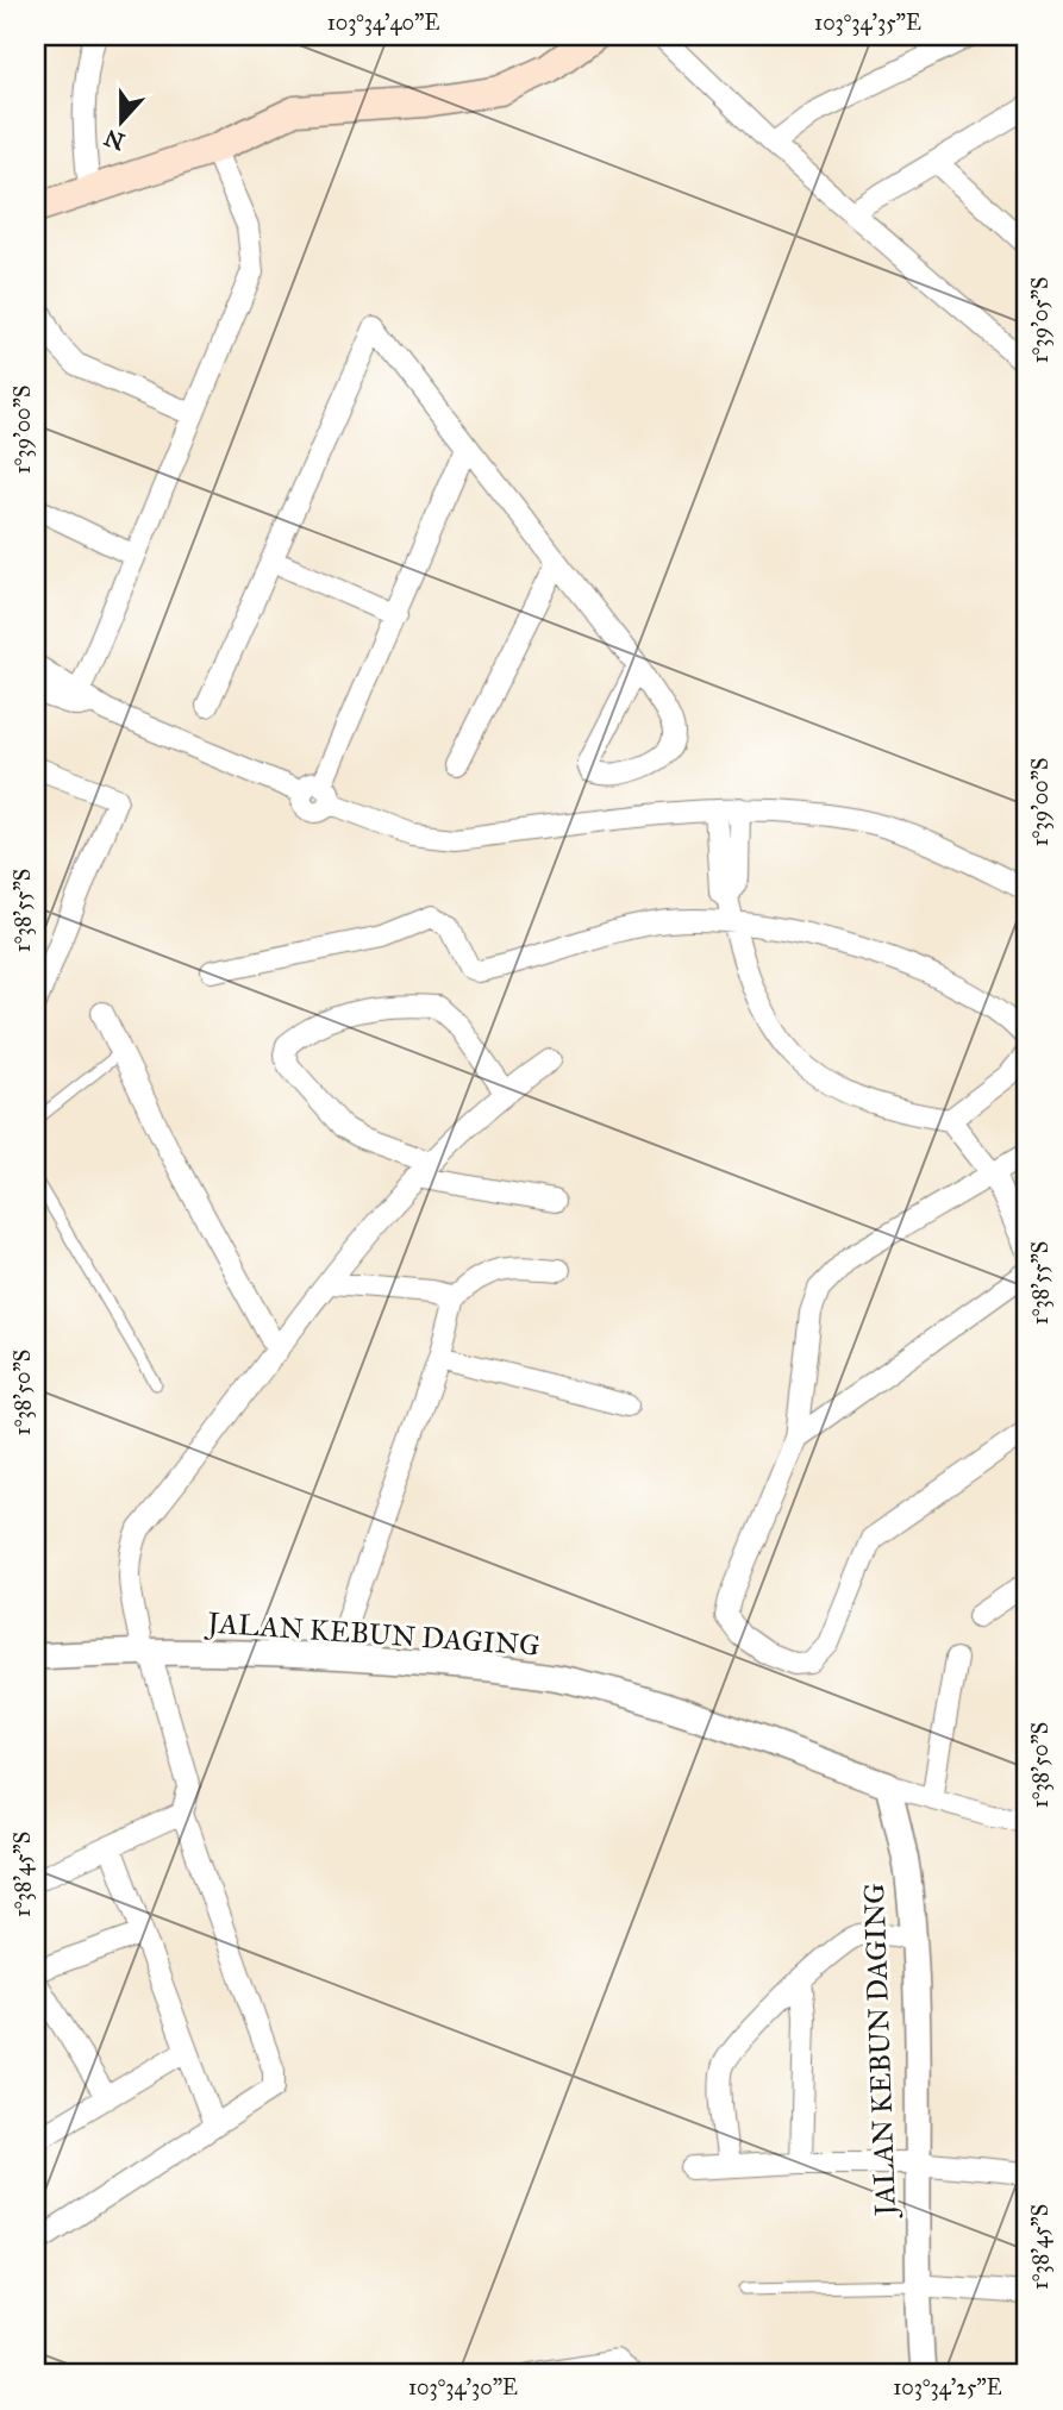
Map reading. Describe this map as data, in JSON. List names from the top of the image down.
{
  "streets": {
    "street": ["JALAN KEBUN DAGING"]
  },
  "north": "bottom",
  "coordinates": [
    "103°34'40\"E",
    "103°34'35\"E",
    "1°39'05\"S",
    "1°39'00\"S",
    "1°38'55\"S",
    "1°38'50\"S",
    "1°38'45\"S",
    "103°34'30\"E",
    "103°34'25\"E"
  ]
}
